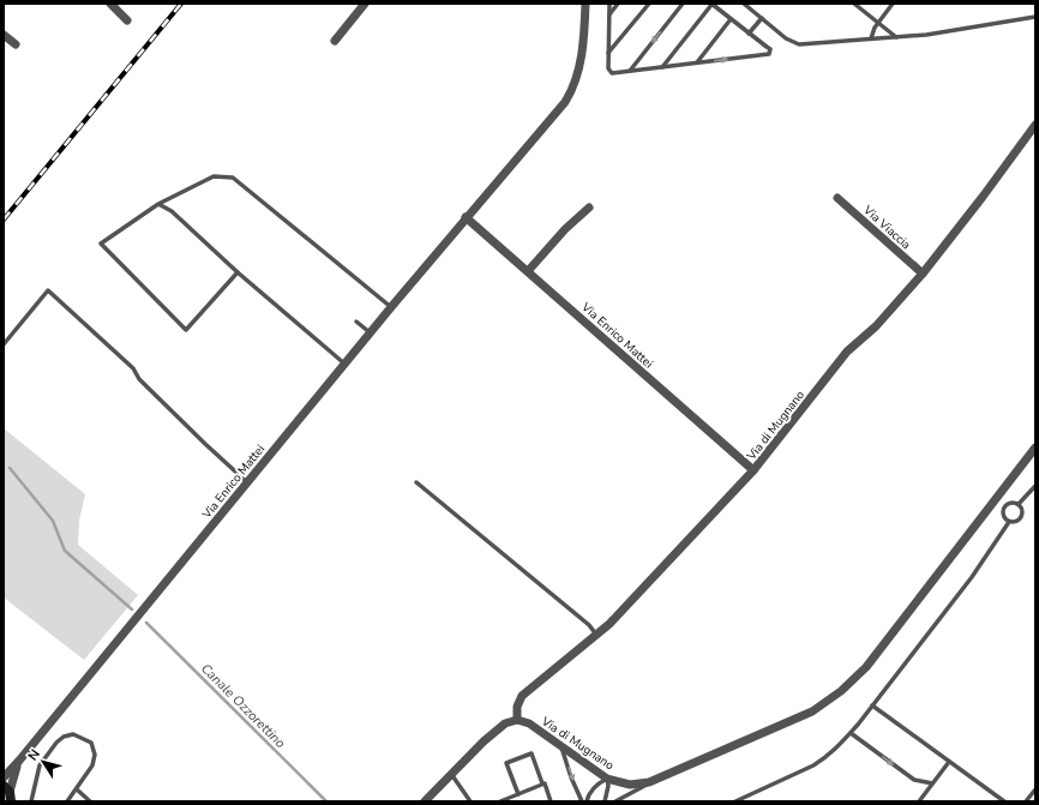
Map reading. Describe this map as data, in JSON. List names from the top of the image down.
{
  "streets": {
    "street": ["Via Viaccia", "Via Enrico Mattei", "Via di Mugnano"]
  },
  "crossings": [
    ["Via Viaccia", "Via di Mugnano"],
    ["Via Enrico Mattei", "Via di Mugnano"]
  ],
  "water": ["Canale Ozzorettino"],
  "north": "top left"
}
